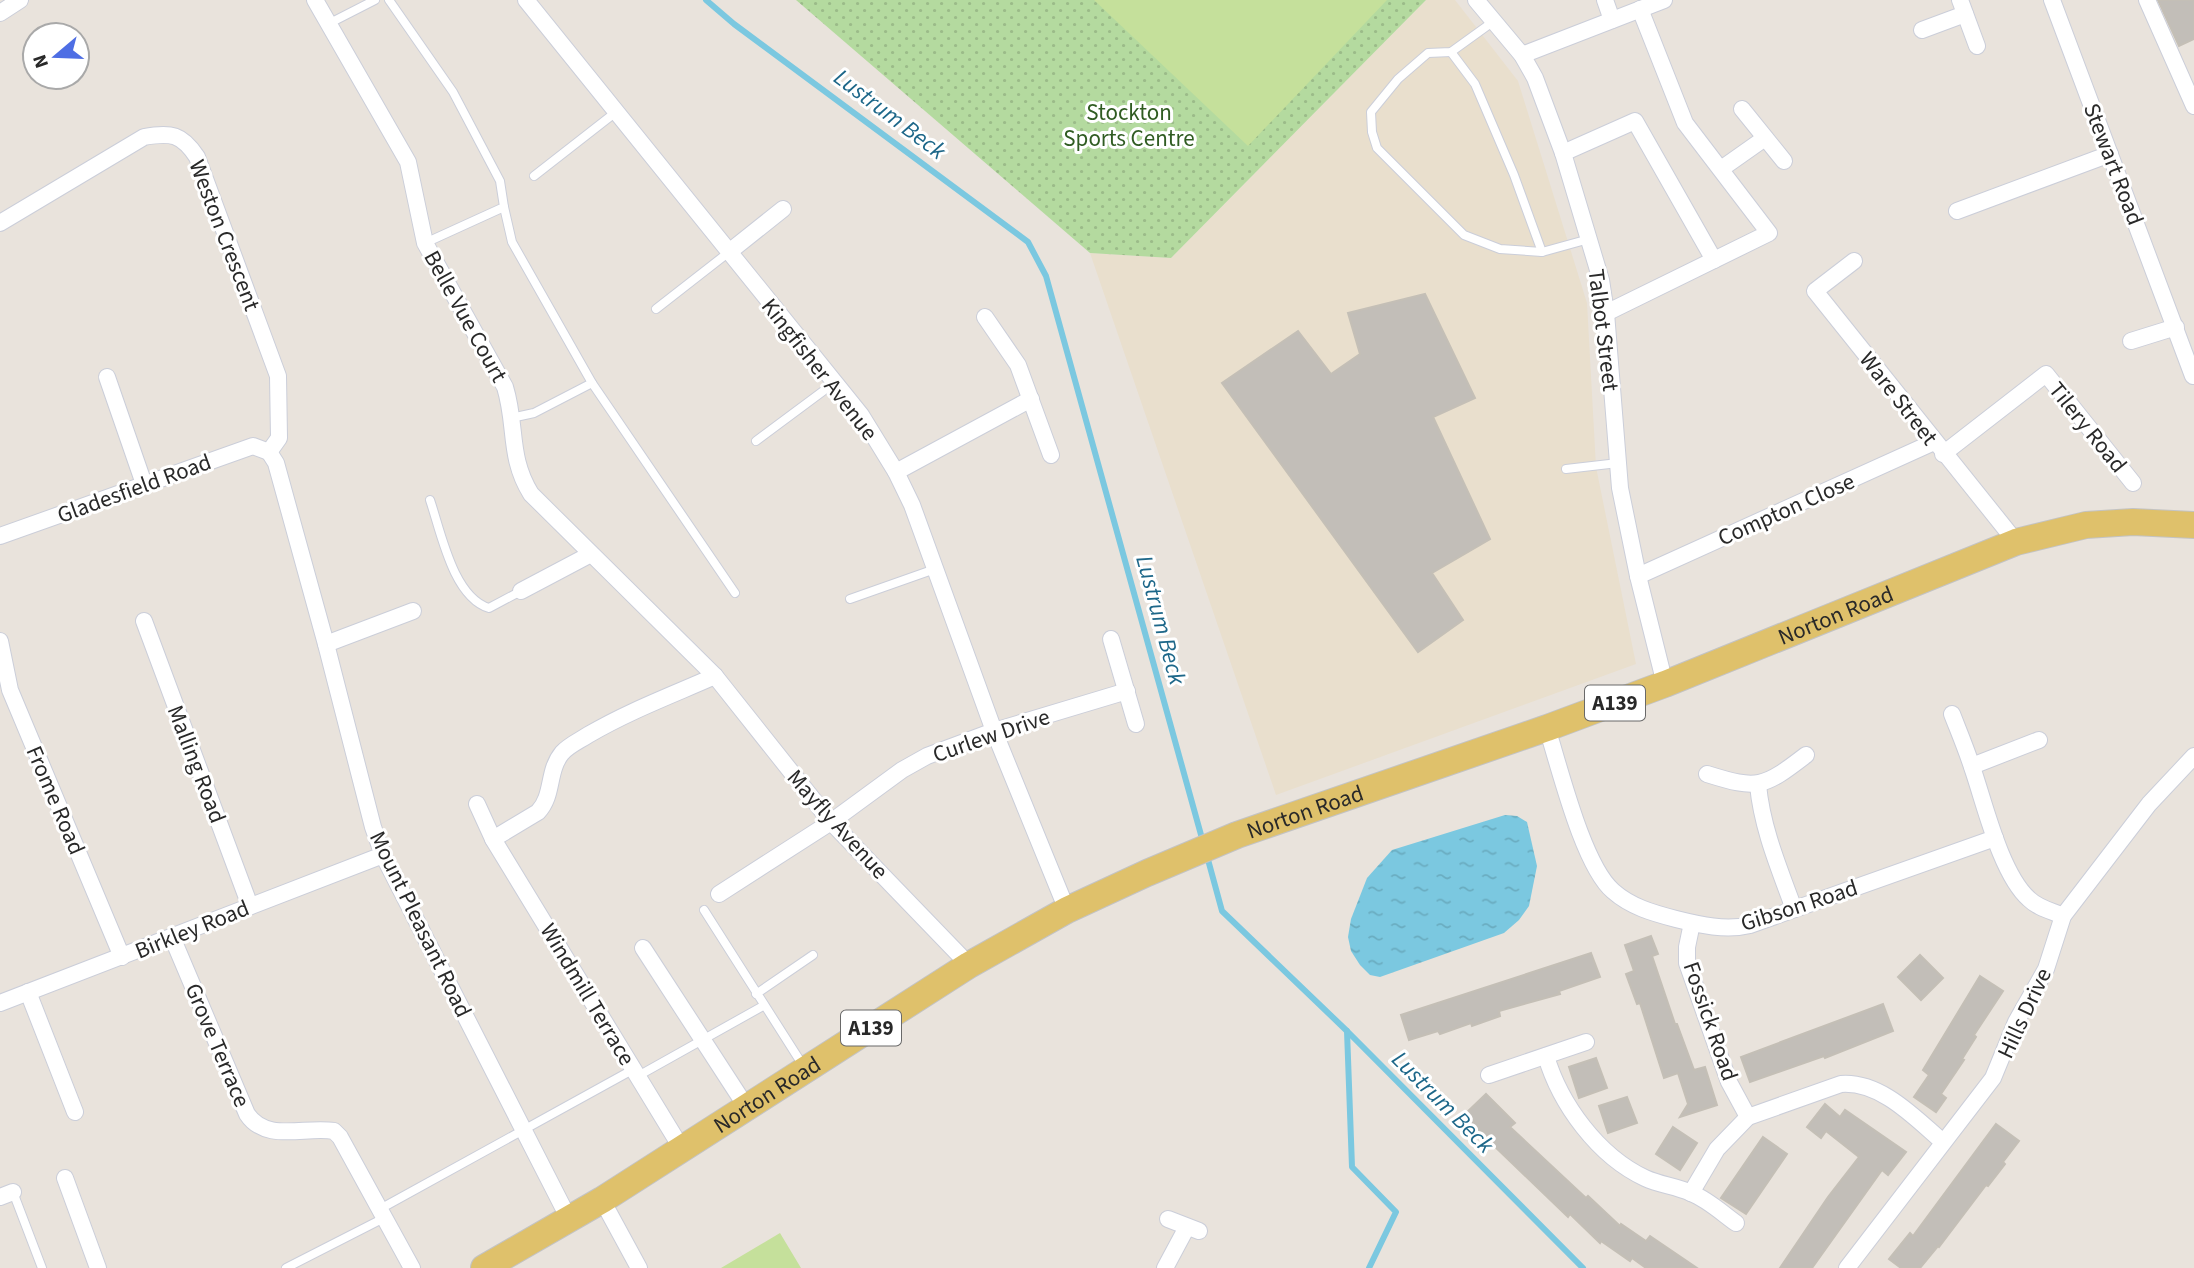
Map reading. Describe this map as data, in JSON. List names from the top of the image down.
{
  "streets": {
    "main road": ["Norton Road", "A139"],
    "street": [
      "Stewart Road",
      "Weston Crescent",
      "Belle Vue Court",
      "Talbot Street",
      "Kingfisher Avenue",
      "Ware Street",
      "Tilery Road",
      "Gladesfield Road",
      "Compton Close",
      "Curlew Drive",
      "Malling Road",
      "Frome Road",
      "Mayfly Avenue",
      "Gibson Road",
      "Mount Pleasant Road",
      "Birkley Road",
      "Windmill Terrace",
      "Hills Drive",
      "Fossick Road",
      "Grove Terrace"
    ]
  },
  "crossings": [
    ["Weston Crescent", "Gladesfield Road"],
    ["Weston Crescent", "Mount Pleasant Road"],
    ["Belle Vue Court", "Mayfly Avenue"],
    ["Talbot Street", "Compton Close"],
    ["Talbot Street", "Norton Road"],
    ["Kingfisher Avenue", "Norton Road"],
    ["Kingfisher Avenue", "Curlew Drive"],
    ["Ware Street", "Tilery Road"],
    ["Ware Street", "Compton Close"],
    ["Ware Street", "Norton Road"],
    ["Tilery Road", "Compton Close"],
    ["Gladesfield Road", "Mount Pleasant Road"],
    ["Norton Road", "Mayfly Avenue"],
    ["Norton Road", "Gibson Road"],
    ["Norton Road", "Mount Pleasant Road"],
    ["Norton Road", "Windmill Terrace"],
    ["Curlew Drive", "Mayfly Avenue"],
    ["Malling Road", "Birkley Road"],
    ["Frome Road", "Birkley Road"],
    ["Gibson Road", "Fossick Road"],
    ["Mount Pleasant Road", "Birkley Road"],
    ["Birkley Road", "Grove Terrace"]
  ],
  "water": ["Lustrum Beck"],
  "parks": ["Stockton Sports Centre"],
  "north": "left"
}
